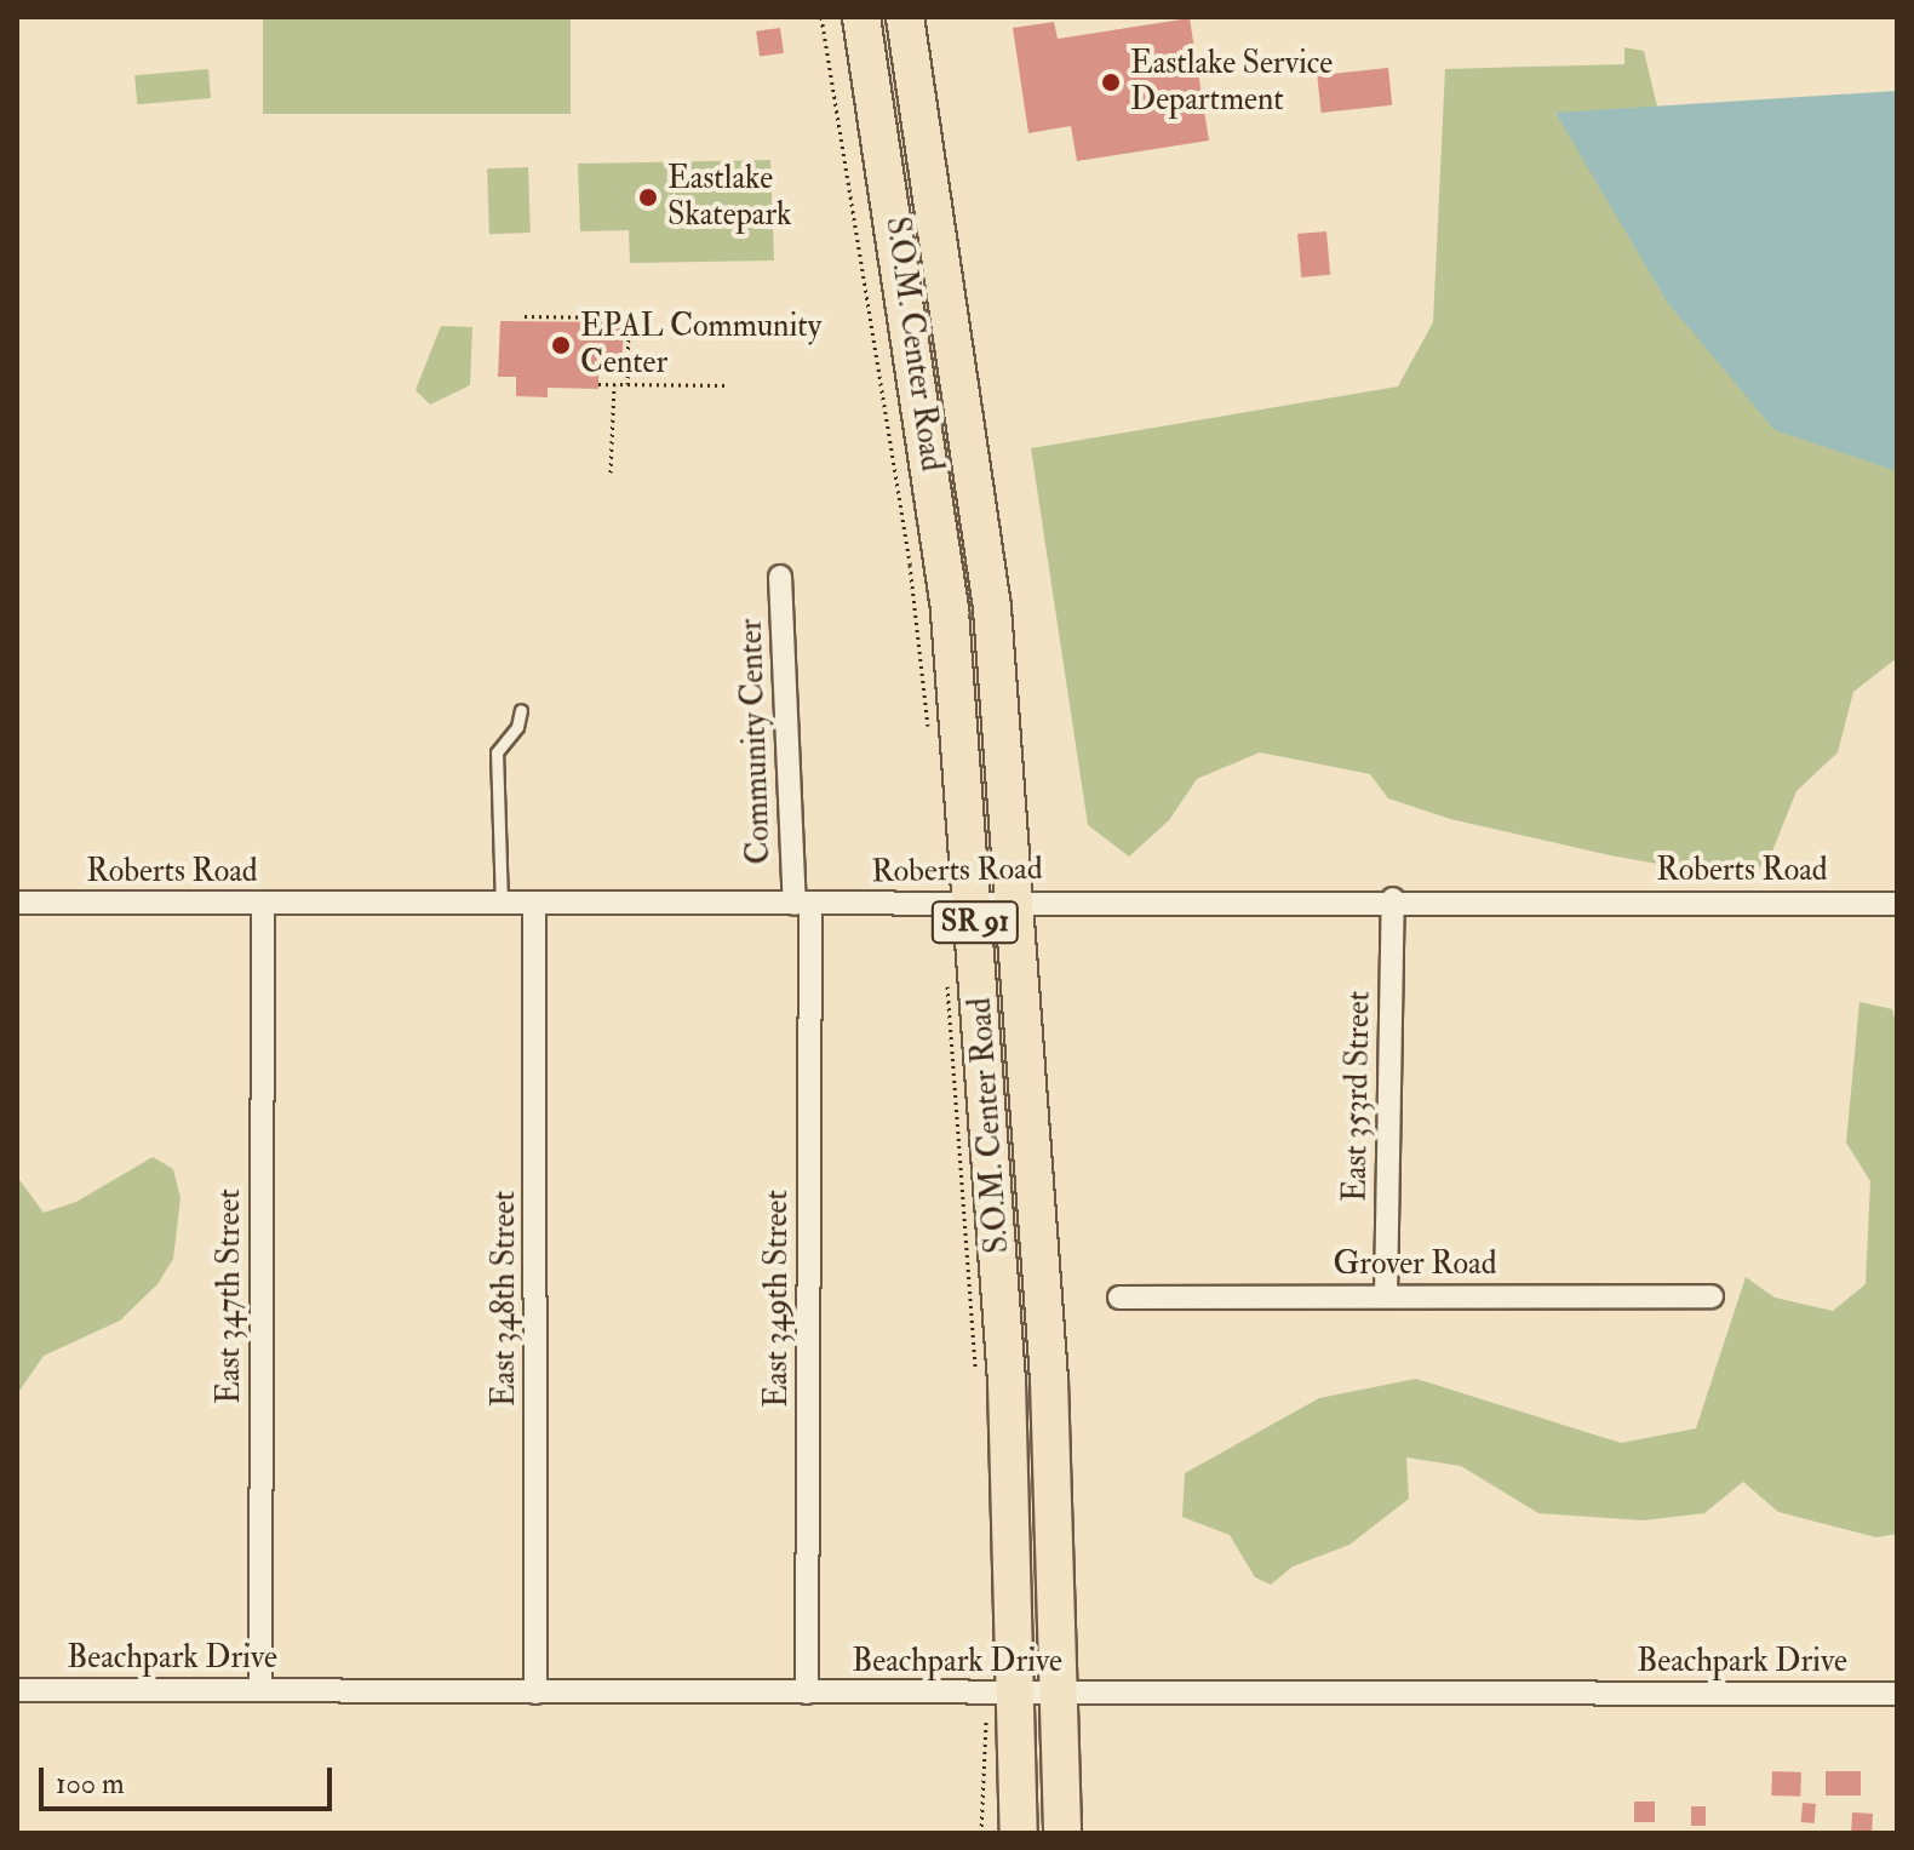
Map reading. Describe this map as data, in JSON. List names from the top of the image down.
{
  "streets": {
    "main road": ["S.O.M. Center Road", "SR 91"],
    "street": [
      "Community Center",
      "Roberts Road",
      "East 353rd Street",
      "Grover Road",
      "East 347th Street",
      "East 348th Street",
      "East 349th Street",
      "Beachpark Drive"
    ]
  },
  "crossings": [
    ["S.O.M. Center Road", "Roberts Road"],
    ["S.O.M. Center Road", "Beachpark Drive"],
    ["Community Center", "Roberts Road"],
    ["Community Center", "East 349th Street"],
    ["Roberts Road", "East 353rd Street"],
    ["Roberts Road", "East 347th Street"],
    ["Roberts Road", "East 348th Street"],
    ["Roberts Road", "East 349th Street"],
    ["East 353rd Street", "Grover Road"],
    ["East 347th Street", "Beachpark Drive"],
    ["East 348th Street", "Beachpark Drive"],
    ["East 349th Street", "Beachpark Drive"]
  ],
  "places": ["Eastlake Service Department", "Eastlake Skatepark", "EPAL Community Center"],
  "scale_bar": "100 m"
}
